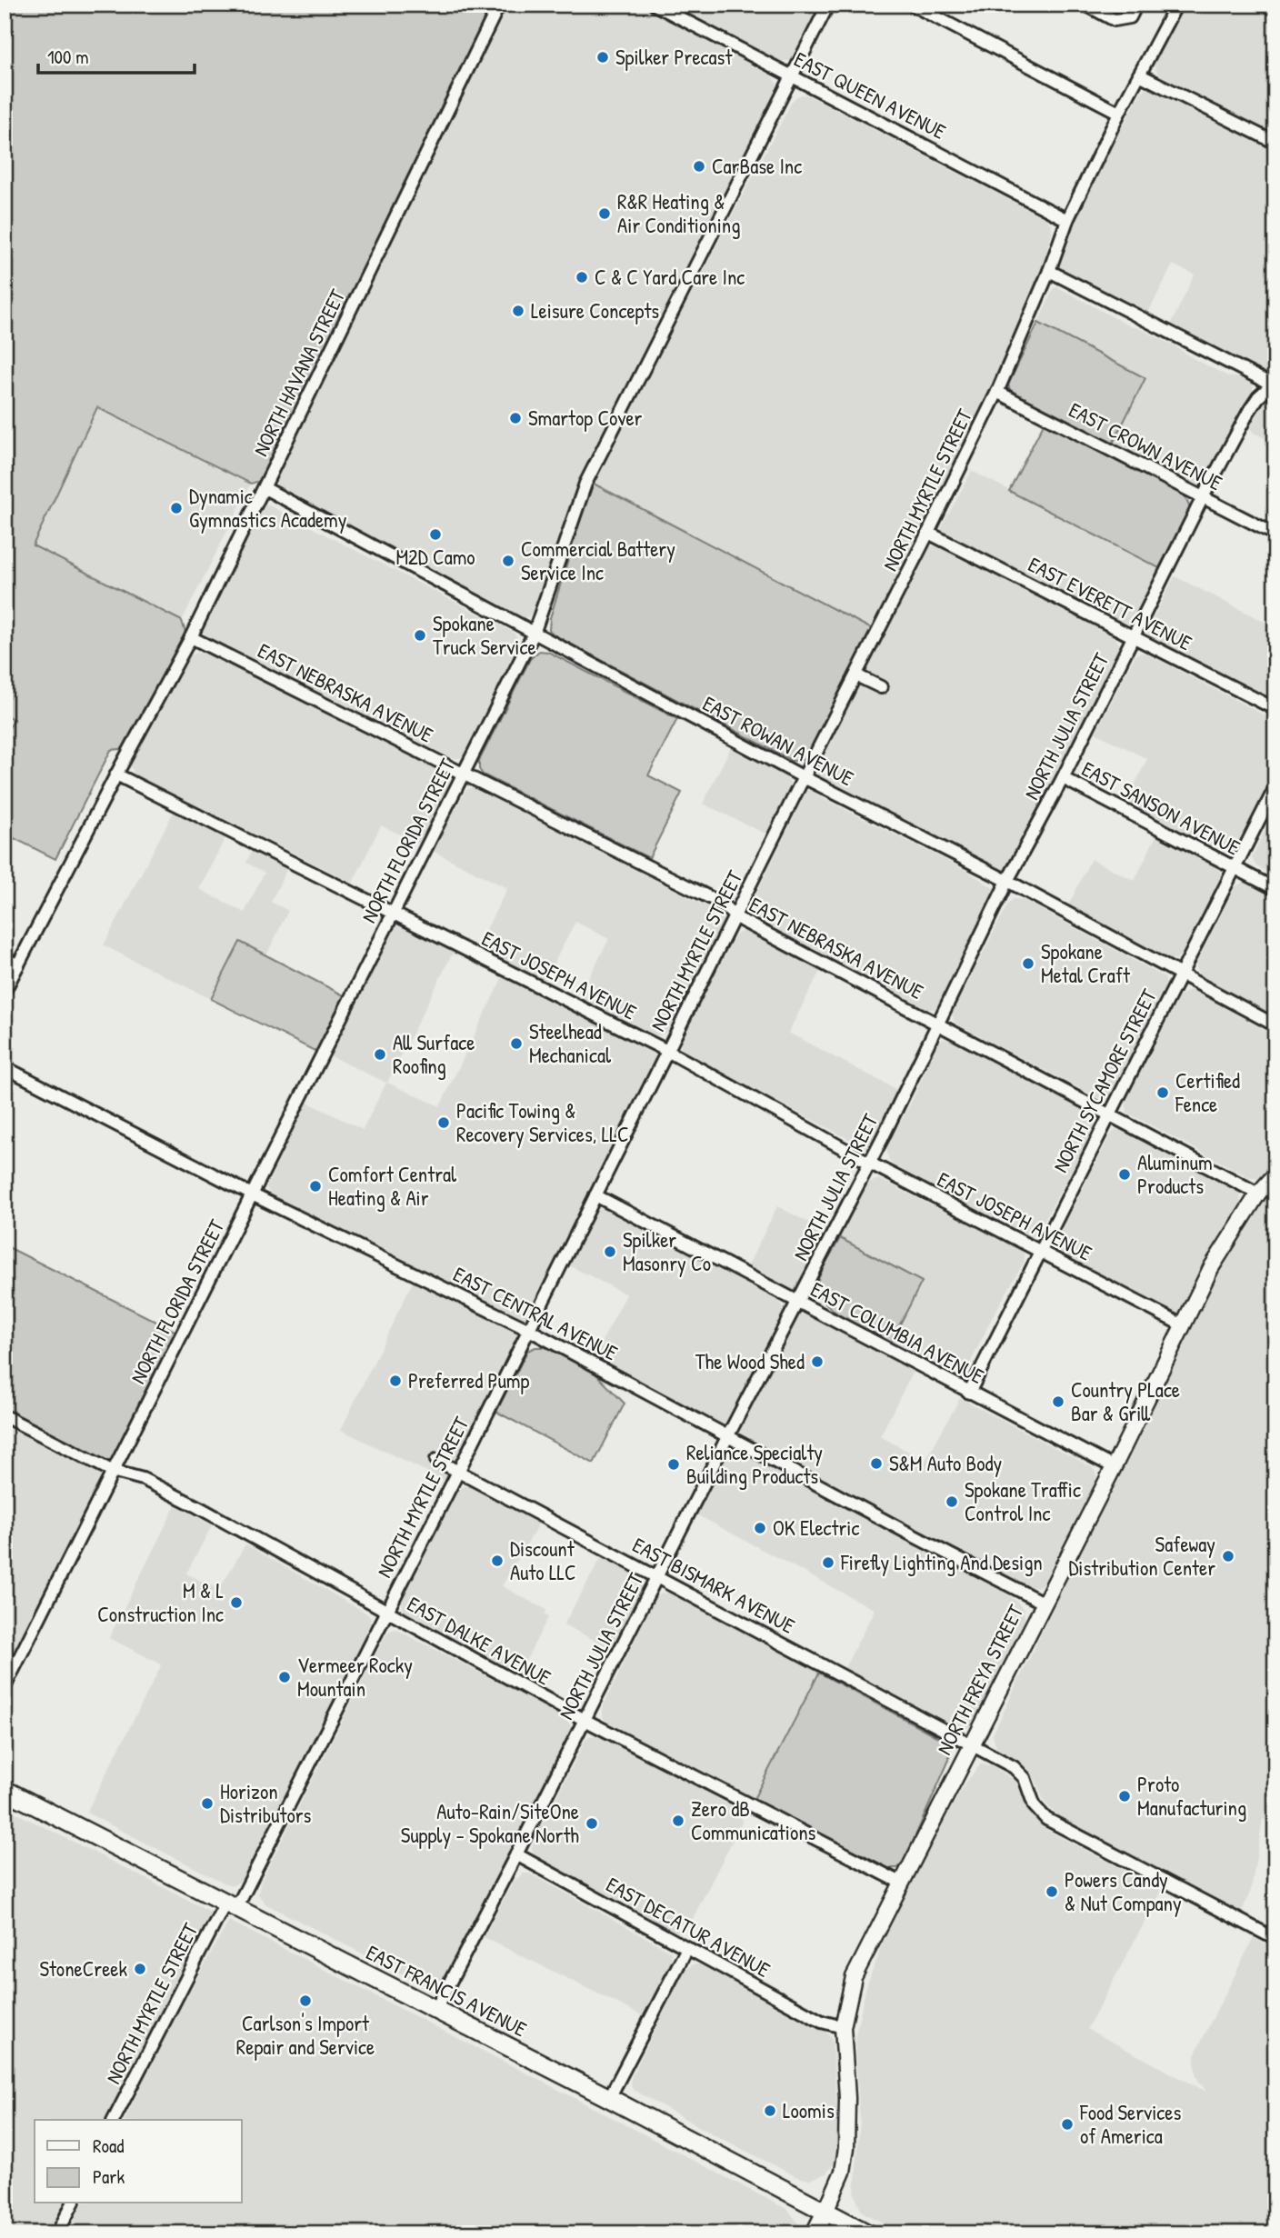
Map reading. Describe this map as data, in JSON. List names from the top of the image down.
{
  "streets": {
    "main road": ["NORTH FREYA STREET", "EAST FRANCIS AVENUE"],
    "street": [
      "EAST QUEEN AVENUE",
      "NORTH HAVANA STREET",
      "EAST CROWN AVENUE",
      "NORTH MYRTLE STREET",
      "EAST EVERETT AVENUE",
      "EAST NEBRASKA AVENUE",
      "NORTH JULIA STREET",
      "EAST ROWAN AVENUE",
      "EAST SANSON AVENUE",
      "NORTH FLORIDA STREET",
      "EAST JOSEPH AVENUE",
      "NORTH SYCAMORE STREET",
      "EAST CENTRAL AVENUE",
      "EAST COLUMBIA AVENUE",
      "EAST BISMARK AVENUE",
      "EAST DALKE AVENUE",
      "EAST DECATUR AVENUE"
    ]
  },
  "crossings": [
    ["EAST QUEEN AVENUE", "NORTH MYRTLE STREET"],
    ["EAST QUEEN AVENUE", "NORTH FLORIDA STREET"],
    ["NORTH HAVANA STREET", "EAST NEBRASKA AVENUE"],
    ["NORTH HAVANA STREET", "EAST ROWAN AVENUE"],
    ["NORTH HAVANA STREET", "EAST JOSEPH AVENUE"],
    ["EAST CROWN AVENUE", "NORTH MYRTLE STREET"],
    ["EAST CROWN AVENUE", "NORTH JULIA STREET"],
    ["NORTH MYRTLE STREET", "EAST EVERETT AVENUE"],
    ["NORTH MYRTLE STREET", "EAST NEBRASKA AVENUE"],
    ["NORTH MYRTLE STREET", "EAST ROWAN AVENUE"],
    ["NORTH MYRTLE STREET", "EAST JOSEPH AVENUE"],
    ["NORTH MYRTLE STREET", "EAST CENTRAL AVENUE"],
    ["NORTH MYRTLE STREET", "EAST COLUMBIA AVENUE"],
    ["NORTH MYRTLE STREET", "EAST BISMARK AVENUE"],
    ["NORTH MYRTLE STREET", "EAST DALKE AVENUE"],
    ["NORTH MYRTLE STREET", "EAST FRANCIS AVENUE"],
    ["EAST EVERETT AVENUE", "NORTH JULIA STREET"],
    ["EAST NEBRASKA AVENUE", "NORTH JULIA STREET"],
    ["EAST NEBRASKA AVENUE", "NORTH FLORIDA STREET"],
    ["EAST NEBRASKA AVENUE", "NORTH SYCAMORE STREET"],
    ["EAST NEBRASKA AVENUE", "NORTH FREYA STREET"],
    ["NORTH JULIA STREET", "EAST ROWAN AVENUE"],
    ["NORTH JULIA STREET", "EAST SANSON AVENUE"],
    ["NORTH JULIA STREET", "EAST JOSEPH AVENUE"],
    ["NORTH JULIA STREET", "EAST CENTRAL AVENUE"],
    ["NORTH JULIA STREET", "EAST COLUMBIA AVENUE"],
    ["NORTH JULIA STREET", "EAST BISMARK AVENUE"],
    ["NORTH JULIA STREET", "EAST DALKE AVENUE"],
    ["NORTH JULIA STREET", "EAST DECATUR AVENUE"],
    ["NORTH JULIA STREET", "EAST FRANCIS AVENUE"],
    ["EAST ROWAN AVENUE", "NORTH FLORIDA STREET"],
    ["EAST ROWAN AVENUE", "NORTH SYCAMORE STREET"],
    ["EAST SANSON AVENUE", "NORTH SYCAMORE STREET"],
    ["NORTH FLORIDA STREET", "EAST JOSEPH AVENUE"],
    ["NORTH FLORIDA STREET", "EAST CENTRAL AVENUE"],
    ["NORTH FLORIDA STREET", "EAST DALKE AVENUE"],
    ["EAST JOSEPH AVENUE", "NORTH SYCAMORE STREET"],
    ["EAST JOSEPH AVENUE", "NORTH FREYA STREET"],
    ["NORTH SYCAMORE STREET", "EAST COLUMBIA AVENUE"],
    ["EAST CENTRAL AVENUE", "NORTH FREYA STREET"],
    ["EAST COLUMBIA AVENUE", "NORTH FREYA STREET"],
    ["EAST BISMARK AVENUE", "NORTH FREYA STREET"],
    ["EAST DALKE AVENUE", "NORTH FREYA STREET"],
    ["NORTH FREYA STREET", "EAST DECATUR AVENUE"],
    ["NORTH FREYA STREET", "EAST FRANCIS AVENUE"]
  ],
  "places": [
    "Spilker Precast",
    "CarBase Inc",
    "R&R Heating & Air Conditioning",
    "C & C Yard Care Inc",
    "Leisure Concepts",
    "Smartop Cover",
    "Dynamic Gymnastics Academy",
    "M2D Camo",
    "Commercial Battery Service Inc",
    "Spokane Truck Service",
    "Spokane Metal Craft",
    "Steelhead Mechanical",
    "All Surface Roofing",
    "Certified Fence",
    "Pacific Towing & Recovery Services, LLC",
    "Aluminum Products",
    "Comfort Central Heating & Air",
    "Spilker Masonry Co",
    "The Wood Shed",
    "Preferred Pump",
    "Country PLace Bar & Grill",
    "S&M Auto Body",
    "Reliance Specialty Building Products",
    "Spokane Traffic Control Inc",
    "OK Electric",
    "Safeway Distribution Center",
    "Discount Auto LLC",
    "Firefly Lighting And Design",
    "M & L Construction Inc",
    "Vermeer Rocky Mountain",
    "Proto Manufacturing",
    "Horizon Distributors",
    "Zero dB Communications",
    "Auto-Rain/SiteOne Supply - Spokane North",
    "Powers Candy & Nut Company",
    "StoneCreek",
    "Carlson's Import Repair and Service",
    "Loomis",
    "Food Services of America"
  ],
  "legend": ["Road", "Park"],
  "scale_bar": "100 m"
}
